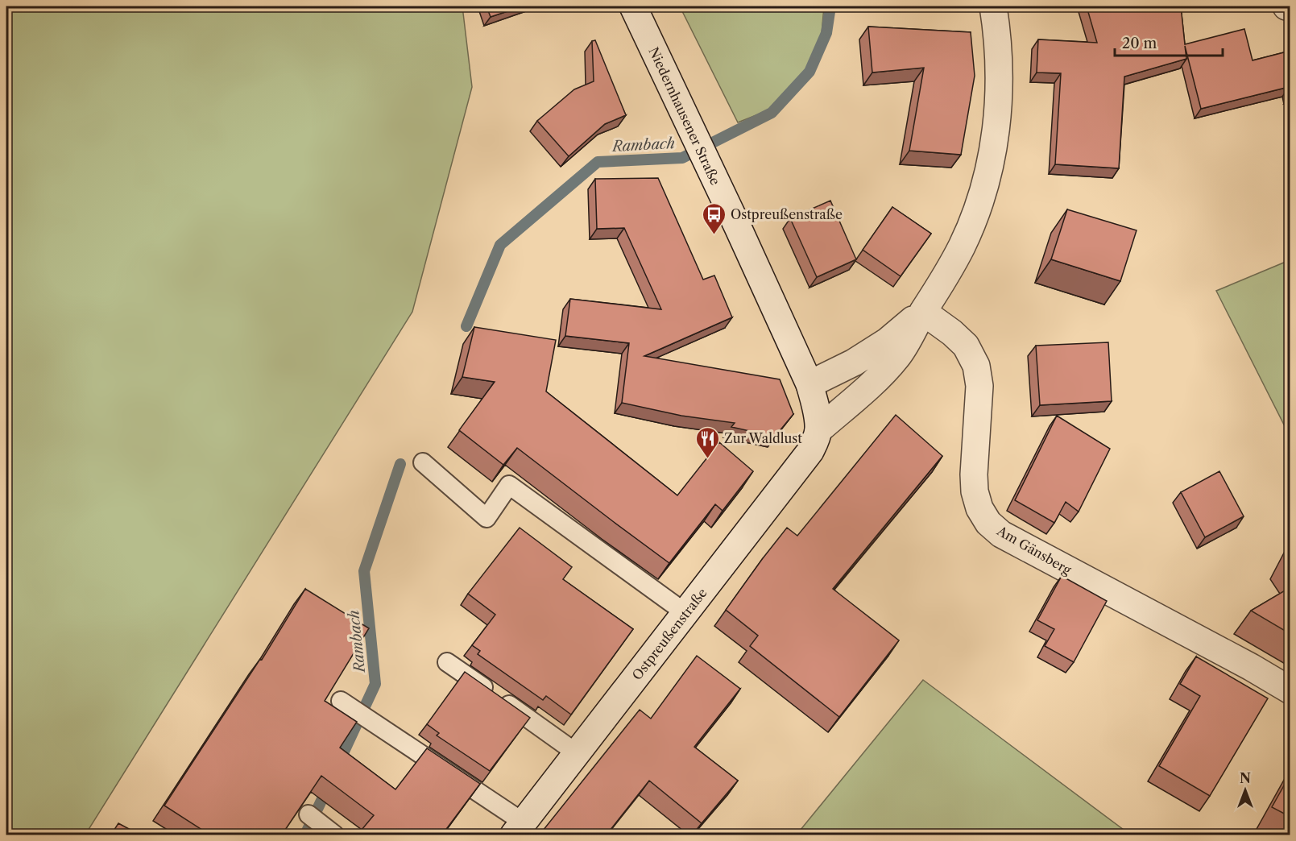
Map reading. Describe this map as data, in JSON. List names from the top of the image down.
{
  "streets": {
    "street": ["Niedernhausener Straße", "Am Gänsberg", "Ostpreußenstraße"]
  },
  "crossings": [
    ["Niedernhausener Straße", "Ostpreußenstraße"],
    ["Am Gänsberg", "Ostpreußenstraße"]
  ],
  "water": ["Rambach"],
  "places": {
    "bus stop": ["Ostpreußenstraße"],
    "restaurant": ["Zur Waldlust"]
  },
  "scale_bar": "20 m",
  "north": "top"
}
